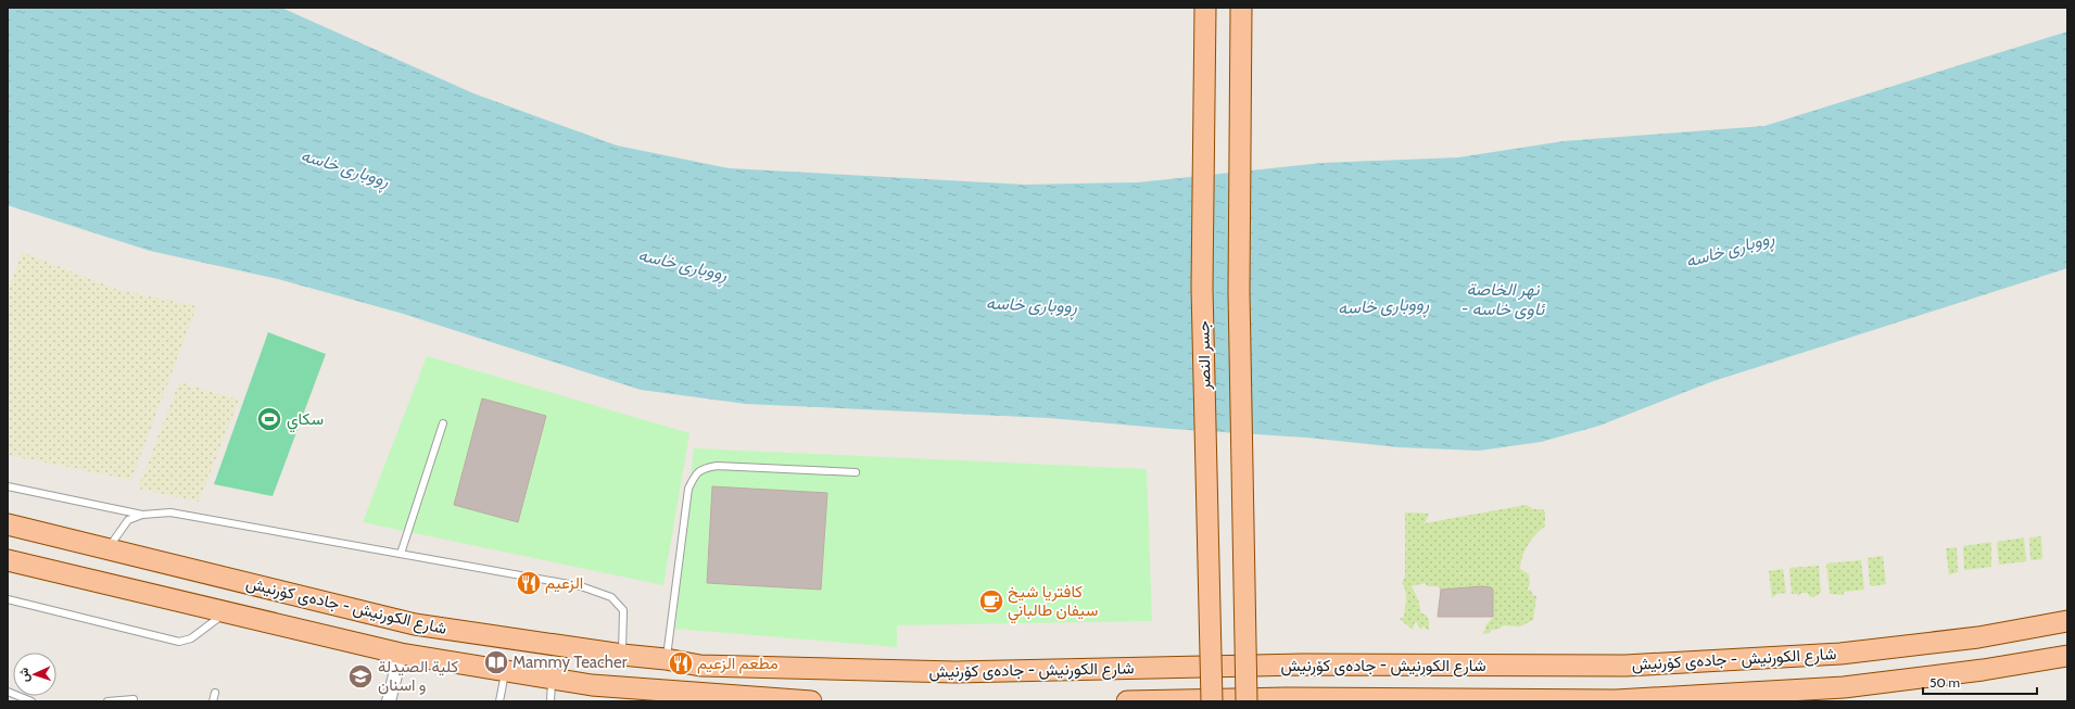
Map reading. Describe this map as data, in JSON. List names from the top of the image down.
{
  "streets": {
    "main road": ["جسر النصر", "شارع الكورنيش - جادەی کۆرنیش"]
  },
  "water": ["ڕووباری خاسە", "نهر الخاصة - ئاوی خاسە"],
  "places": {
    "sports": ["سكاي"],
    "restaurant": ["الزعيم", "مطعم الزعيم"],
    "cafe": ["كافتريا شيخ سيفان طالباني"],
    "library": ["Mammy Teacher"],
    "school or university": ["كلية الصيدلة و اسنان"]
  },
  "scale_bar": "50 m",
  "north": "left"
}
